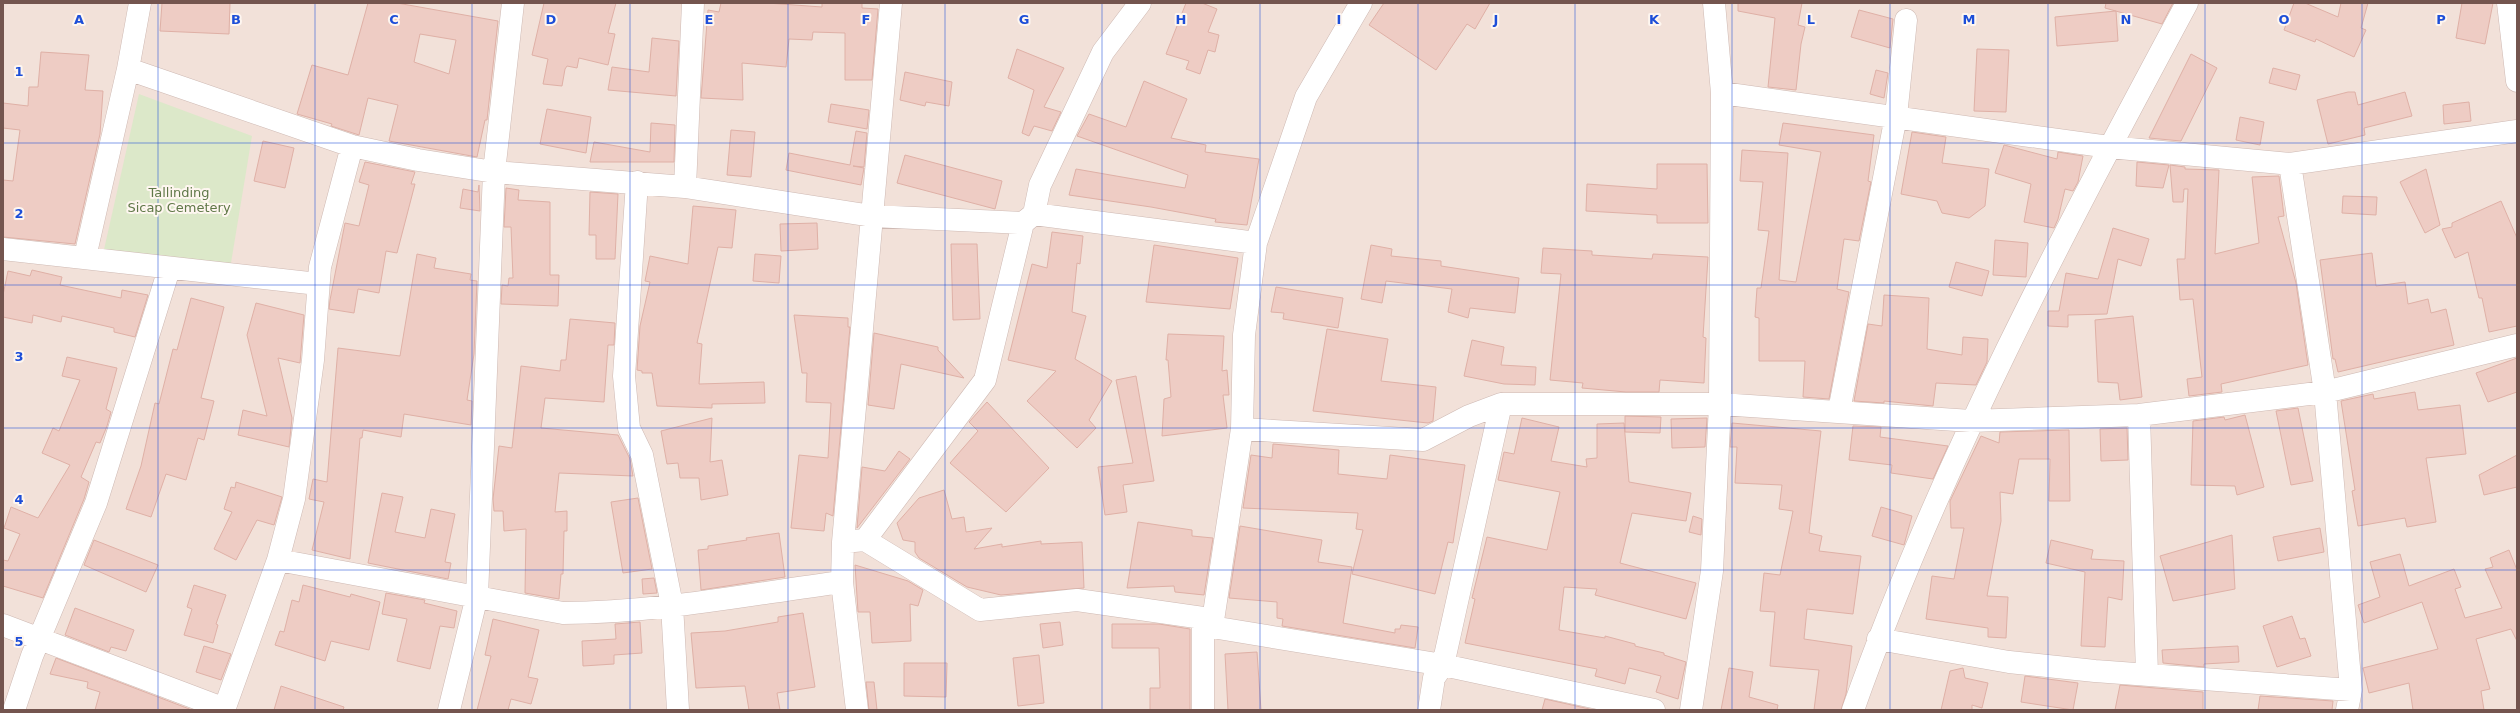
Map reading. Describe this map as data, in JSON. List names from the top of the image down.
{
  "parks": ["Tallinding Sicap Cemetery"],
  "grid": {
    "columns": [
      "A",
      "B",
      "C",
      "D",
      "E",
      "F",
      "G",
      "H",
      "I",
      "J",
      "K",
      "L",
      "M",
      "N",
      "O",
      "P"
    ],
    "rows": [
      "1",
      "2",
      "3",
      "4",
      "5"
    ]
  }
}
